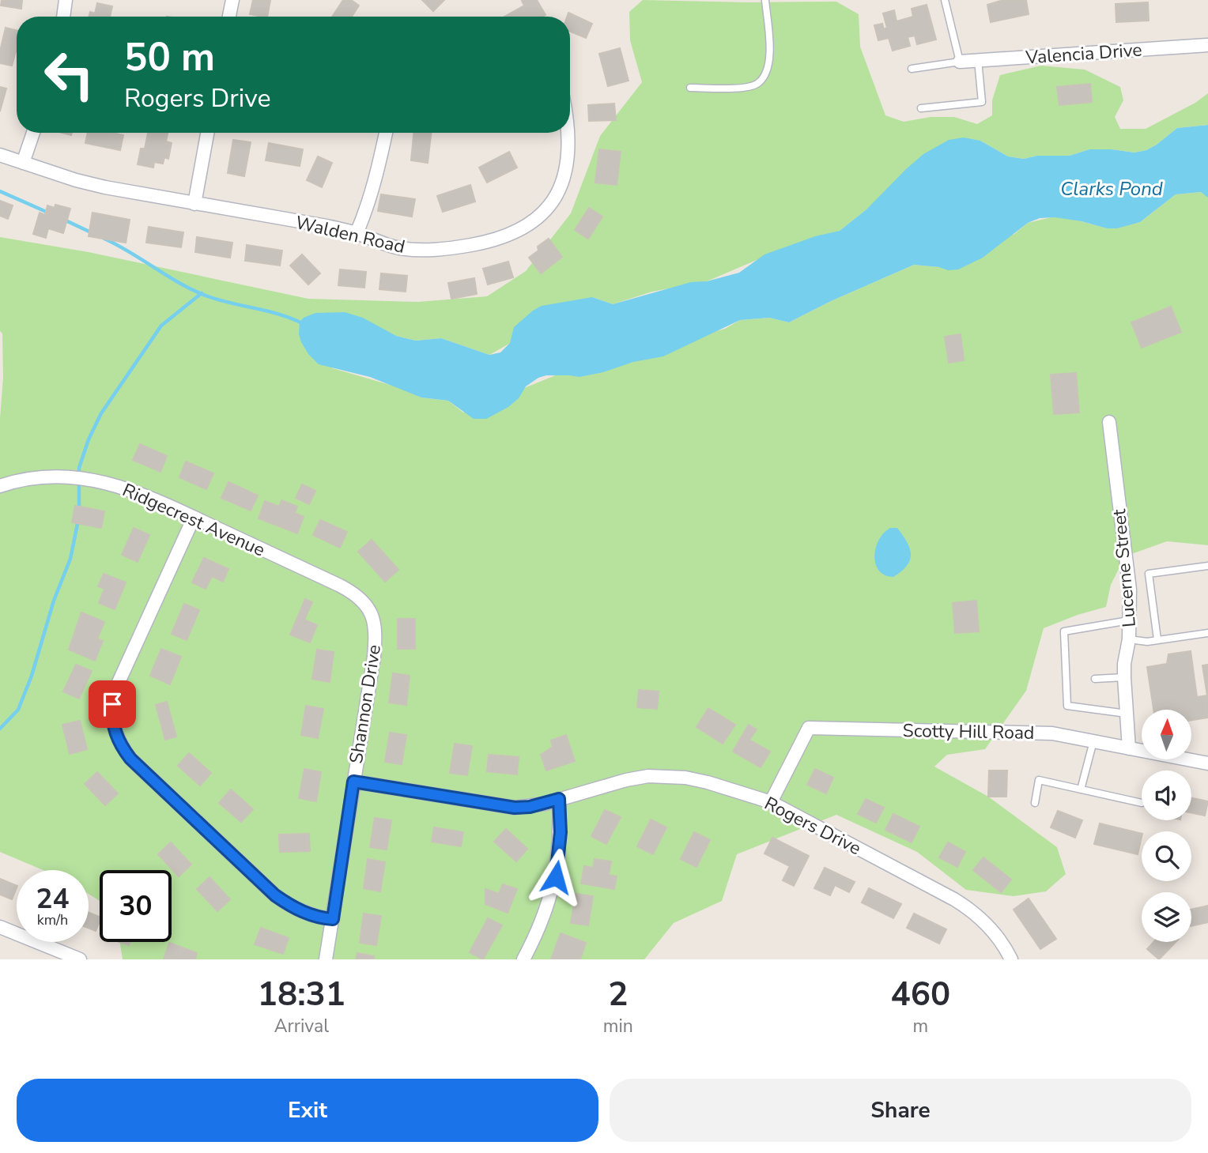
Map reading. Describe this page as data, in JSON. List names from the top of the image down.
{
  "streets": {
    "street": [
      "Valencia Drive",
      "Walden Road",
      "Ridgecrest Avenue",
      "Lucerne Street",
      "Shannon Drive",
      "Scotty Hill Road",
      "Rogers Drive"
    ]
  },
  "crossings": [
    ["Ridgecrest Avenue", "Shannon Drive"],
    ["Lucerne Street", "Scotty Hill Road"],
    ["Shannon Drive", "Rogers Drive"],
    ["Scotty Hill Road", "Rogers Drive"]
  ],
  "water": ["Clarks Pond"],
  "north": "top",
  "page": {
    "turn": ["50 m", "Rogers Drive"],
    "speed": "24 km/h",
    "limit": "30",
    "eta": [
      "18:31",
      "Arrival",
      "2",
      "min",
      "460",
      "m"
    ],
    "buttons": ["Exit", "Share"]
  }
}
